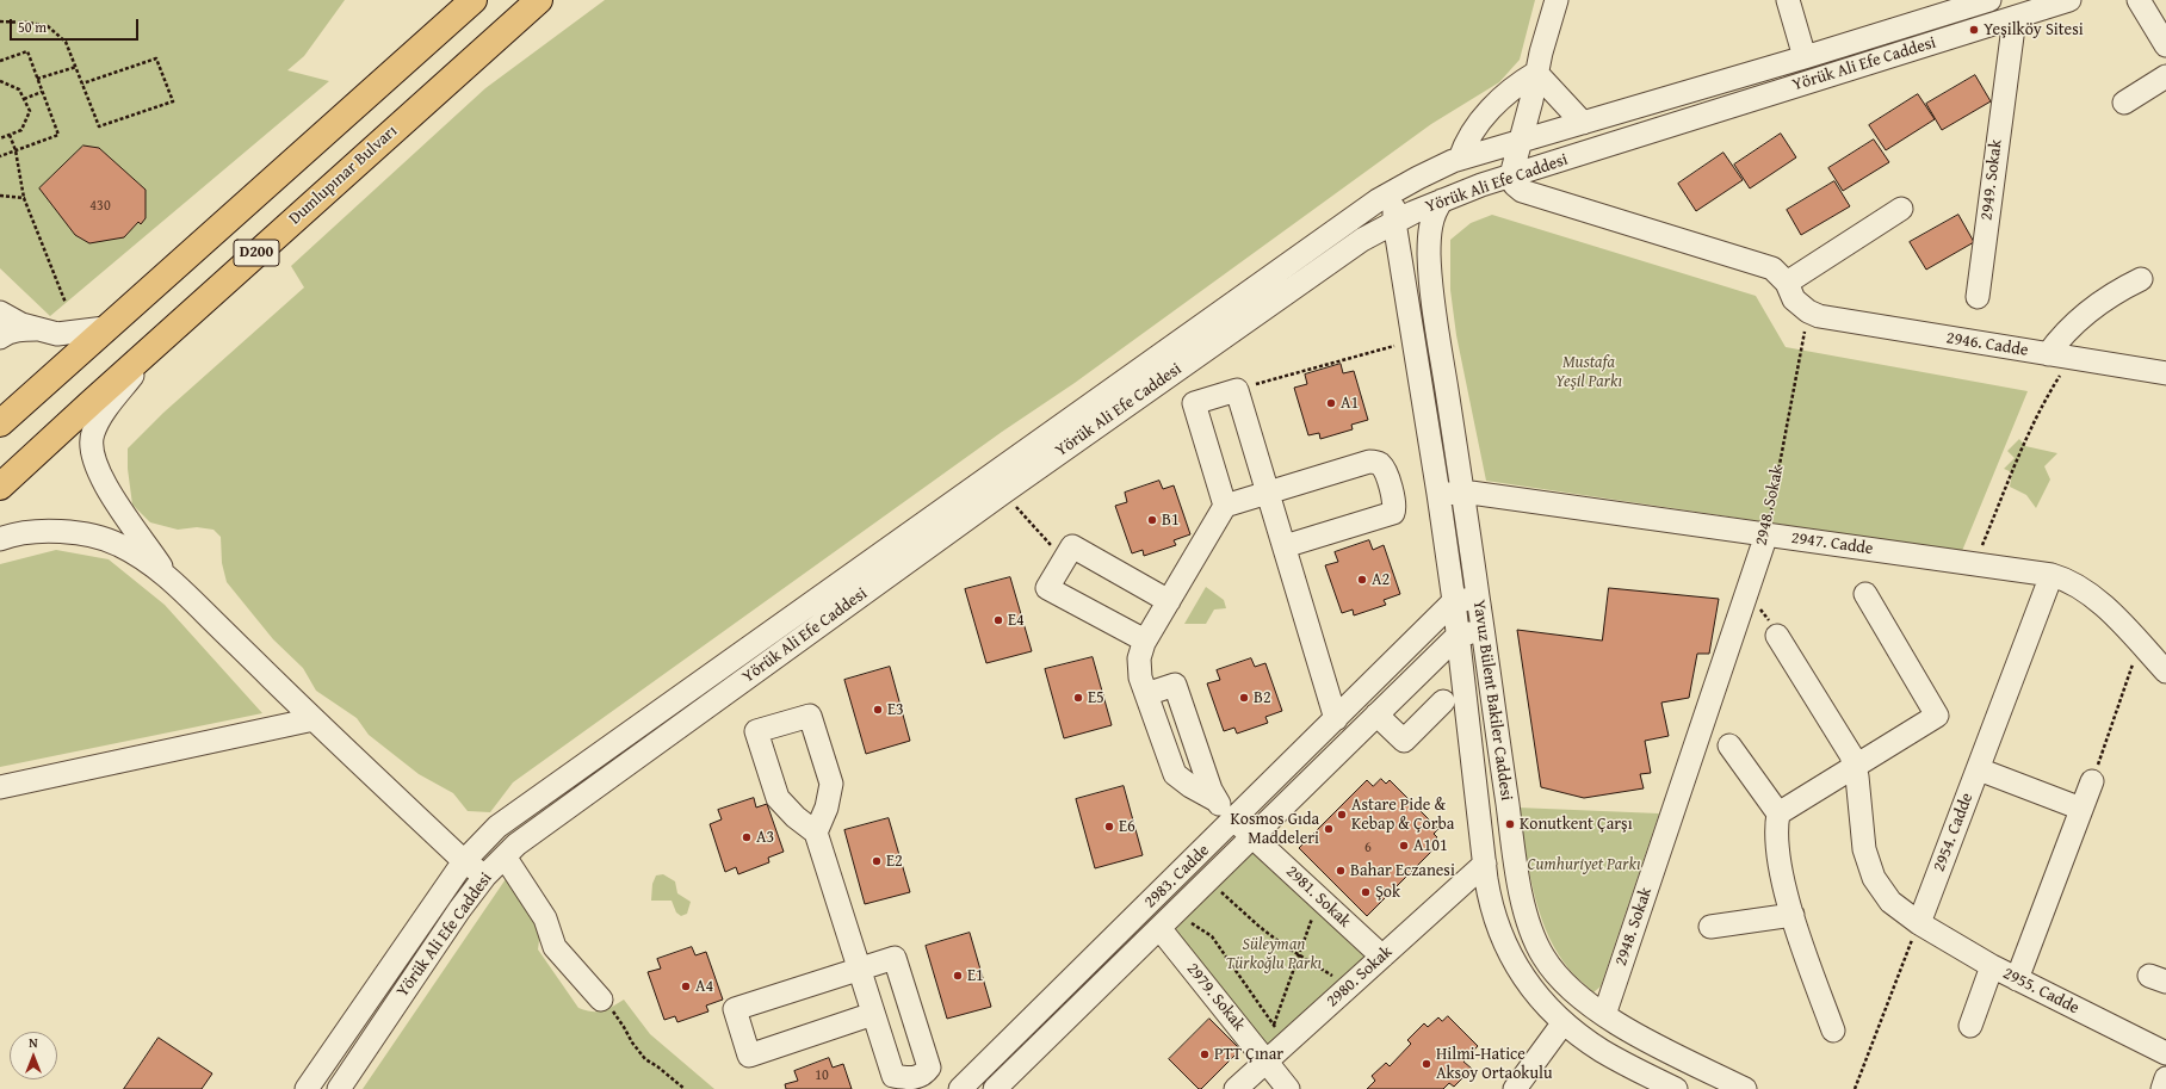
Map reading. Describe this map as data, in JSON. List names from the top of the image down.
{
  "streets": {
    "highway": ["Dumlupınar Bulvarı", "D200"],
    "street": [
      "Yörük Ali Efe Caddesi",
      "2949. Sokak",
      "2946. Cadde",
      "2948. Sokak",
      "2947. Cadde",
      "Yavuz Bülent Bakiler Caddesi",
      "2954. Cadde",
      "2983. Cadde",
      "2981. Sokak",
      "2980. Sokak",
      "2955. Cadde",
      "2979. Sokak"
    ]
  },
  "crossings": [
    ["Yörük Ali Efe Caddesi", "2949. Sokak"],
    ["Yörük Ali Efe Caddesi", "Yavuz Bülent Bakiler Caddesi"],
    ["2946. Cadde", "2948. Sokak"],
    ["2948. Sokak", "2947. Cadde"],
    ["2948. Sokak", "Yavuz Bülent Bakiler Caddesi"],
    ["2947. Cadde", "Yavuz Bülent Bakiler Caddesi"],
    ["2947. Cadde", "2954. Cadde"],
    ["Yavuz Bülent Bakiler Caddesi", "2983. Cadde"],
    ["Yavuz Bülent Bakiler Caddesi", "2980. Sokak"],
    ["2954. Cadde", "2955. Cadde"],
    ["2983. Cadde", "2981. Sokak"],
    ["2983. Cadde", "2979. Sokak"],
    ["2981. Sokak", "2980. Sokak"],
    ["2980. Sokak", "2979. Sokak"]
  ],
  "parks": ["Mustafa Yeşil Parkı", "Cumhuriyet Parkı", "Süleyman Türkoğlu Parkı"],
  "places": [
    "Yeşilköy Sitesi",
    "A1",
    "B1",
    "A2",
    "E4",
    "E5",
    "B2",
    "E3",
    "Astare Pide & Kebap & Çorba",
    "Konutkent Çarşı",
    "E6",
    "Kosmos Gıda Maddeleri",
    "A3",
    "A101",
    "E2",
    "Bahar Eczanesi",
    "Şok",
    "E1",
    "A4",
    "PTT Çınar",
    "Hilmi-Hatice Aksoy Ortaokulu"
  ],
  "house_numbers": ["430", "6", "10"],
  "scale_bar": "50 m",
  "north": "top"
}
